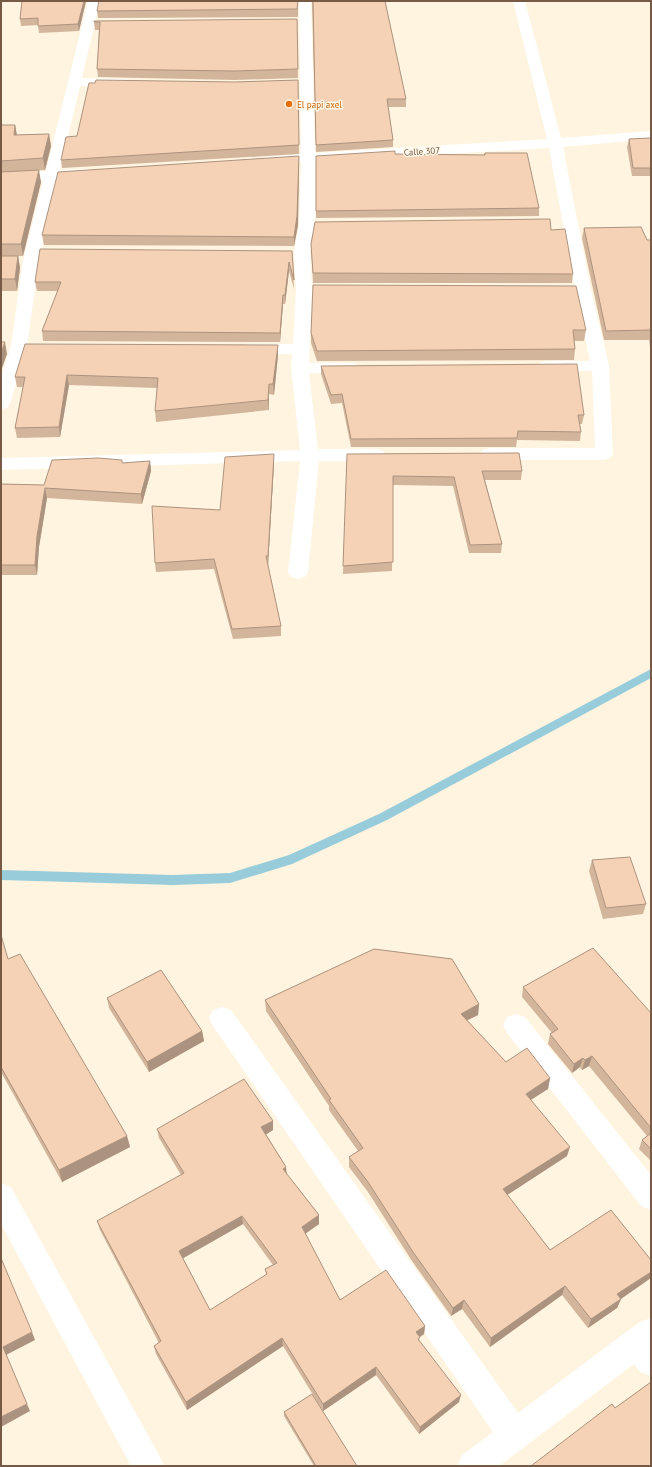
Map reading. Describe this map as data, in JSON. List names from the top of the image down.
{
  "streets": {
    "street": ["Calle 307"]
  },
  "places": ["El papi axel"]
}
